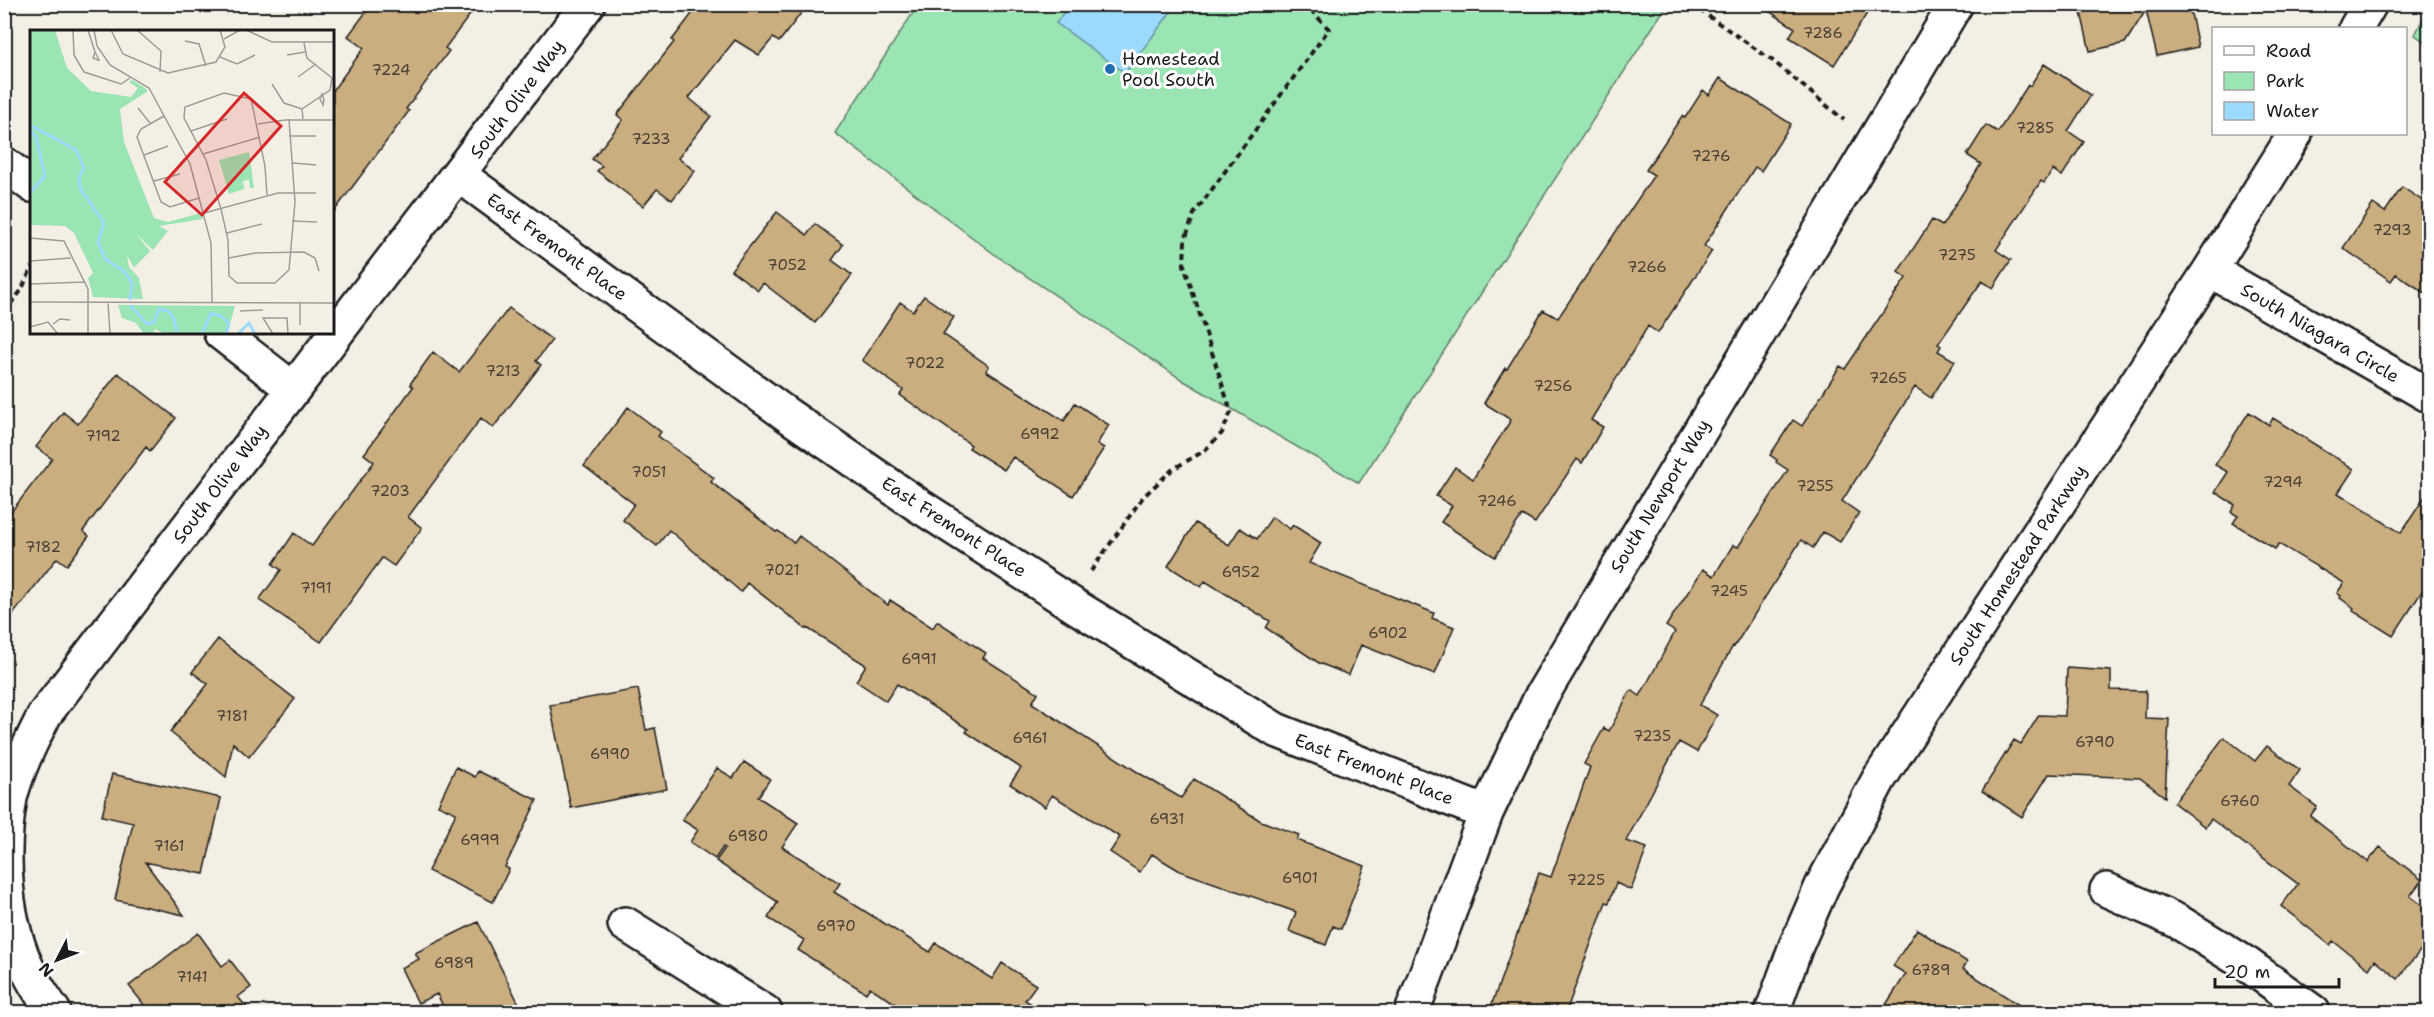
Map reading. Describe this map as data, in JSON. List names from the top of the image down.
{
  "streets": {
    "street": [
      "South Olive Way",
      "East Fremont Place",
      "South Niagara Circle",
      "South Newport Way",
      "South Homestead Parkway"
    ]
  },
  "crossings": [
    ["South Olive Way", "East Fremont Place"],
    ["East Fremont Place", "South Newport Way"],
    ["South Niagara Circle", "South Homestead Parkway"]
  ],
  "places": ["Homestead Pool South"],
  "house_numbers": [
    "7286",
    "7224",
    "7285",
    "7233",
    "7276",
    "7293",
    "7275",
    "7052",
    "7266",
    "7022",
    "7213",
    "7265",
    "7256",
    "6992",
    "7192",
    "7051",
    "7294",
    "7255",
    "7203",
    "7246",
    "7182",
    "7021",
    "6952",
    "7191",
    "7245",
    "6902",
    "6991",
    "7181",
    "7235",
    "6961",
    "6790",
    "6990",
    "6760",
    "6931",
    "6980",
    "6999",
    "7161",
    "6901",
    "7225",
    "6970",
    "6989",
    "6789",
    "7141"
  ],
  "legend": ["Road", "Park", "Water"],
  "scale_bar": "20 m",
  "north": "bottom left"
}
